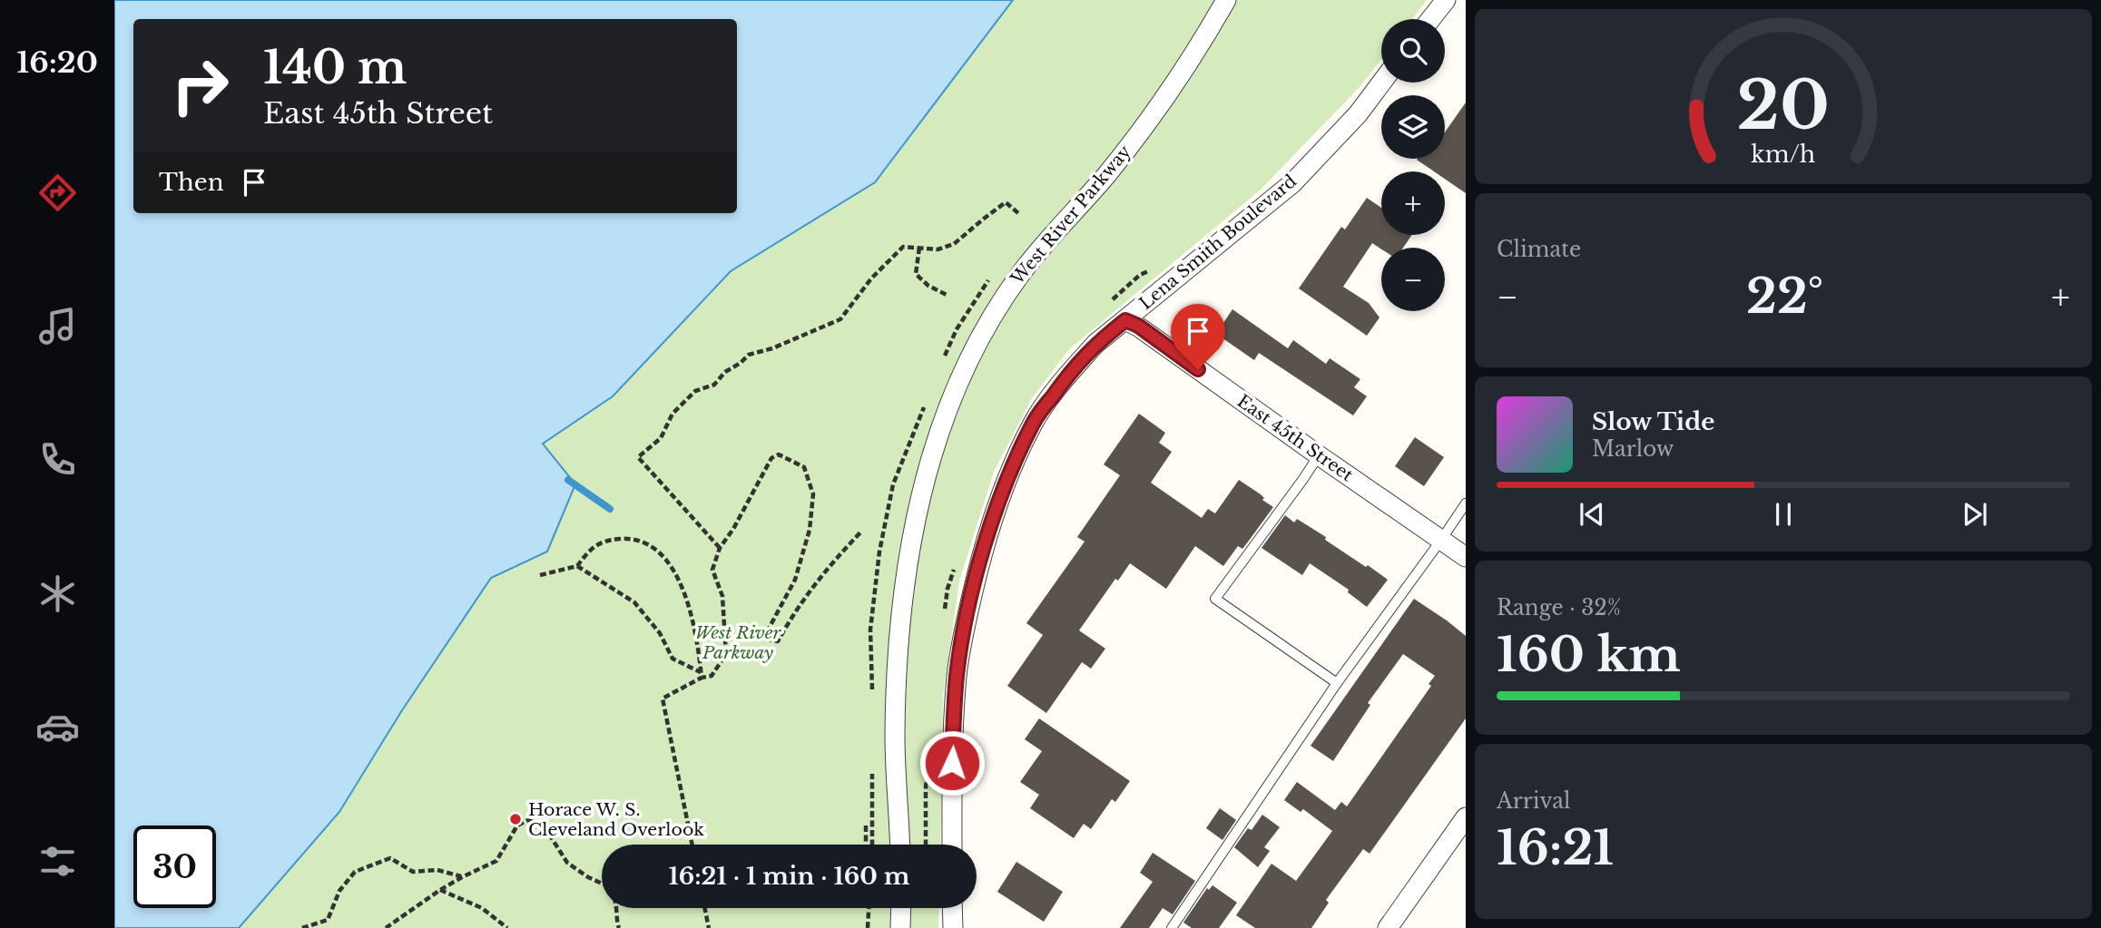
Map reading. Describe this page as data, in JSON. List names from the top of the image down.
{
  "streets": {
    "street": ["West River Parkway", "Lena Smith Boulevard", "East 45th Street"]
  },
  "crossings": [
    ["Lena Smith Boulevard", "East 45th Street"]
  ],
  "parks": ["West River Parkway"],
  "places": ["Horace W. S. Cleveland Overlook"],
  "page": {
    "tabs": "16:20",
    "map_buttons": ["+", "−"],
    "turn": ["140 m", "East 45th Street"],
    "then": "Then",
    "tile": [
      "Climate",
      ["Range · 32%", "160 km"],
      ["Arrival", "16:21"]
    ],
    "heat": ["−", "22°", "+"],
    "song": ["Slow Tide", "Marlow"],
    "limit": "30",
    "trip": "16:21 · 1 min · 160 m",
    "gauge": ["20", "km/h"]
  }
}
